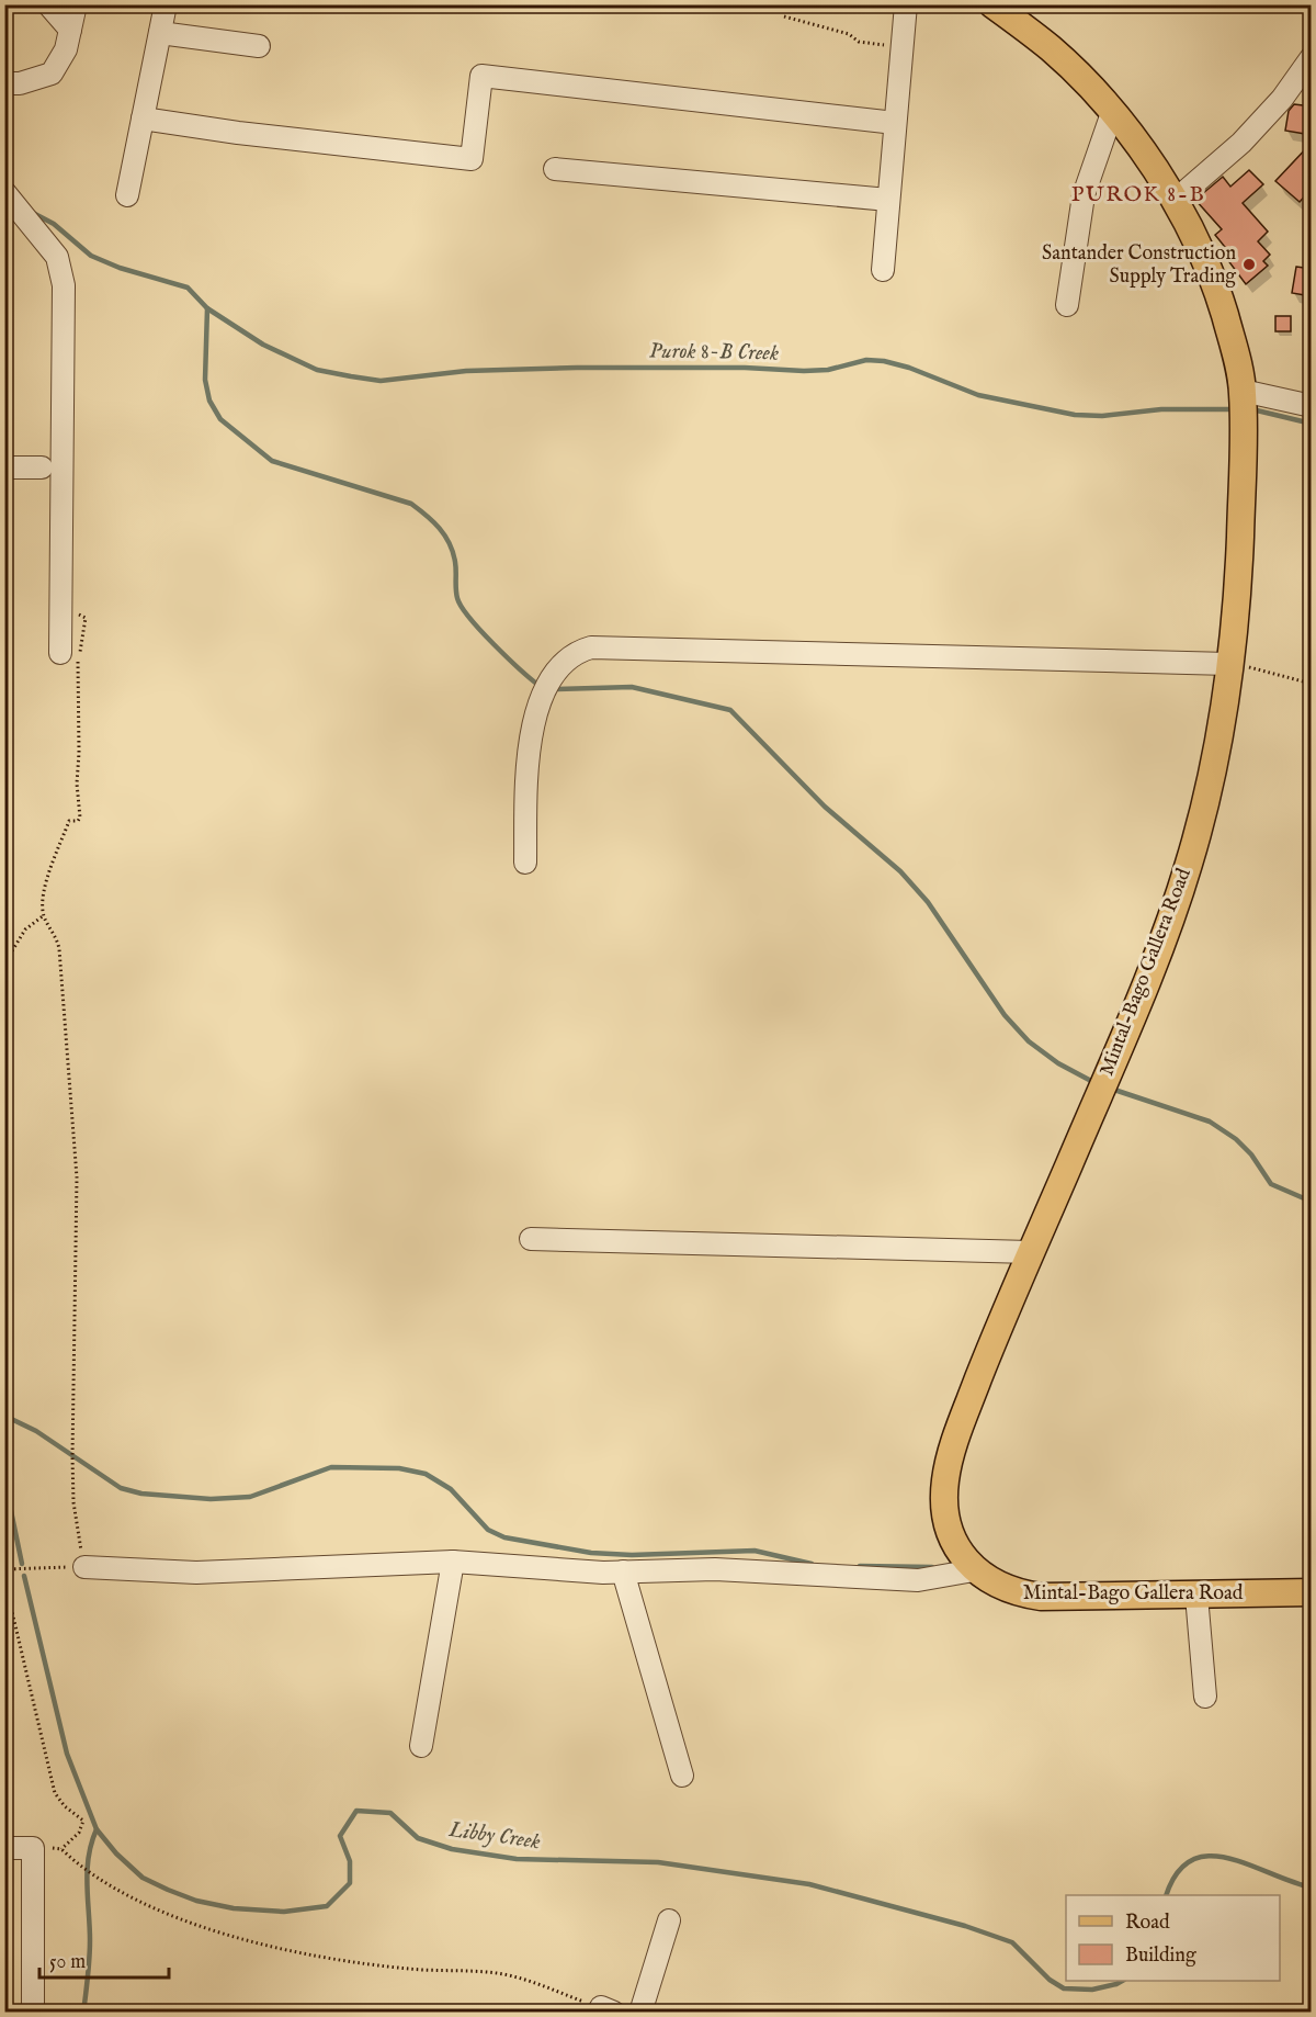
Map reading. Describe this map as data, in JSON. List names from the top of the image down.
{
  "streets": {
    "main road": ["Mintal-Bago Gallera Road"]
  },
  "districts": ["PUROK 8-B"],
  "water": ["Purok 8-B Creek", "Libby Creek"],
  "places": ["Santander Construction Supply Trading"],
  "legend": ["Road", "Building"],
  "scale_bar": "50 m"
}
